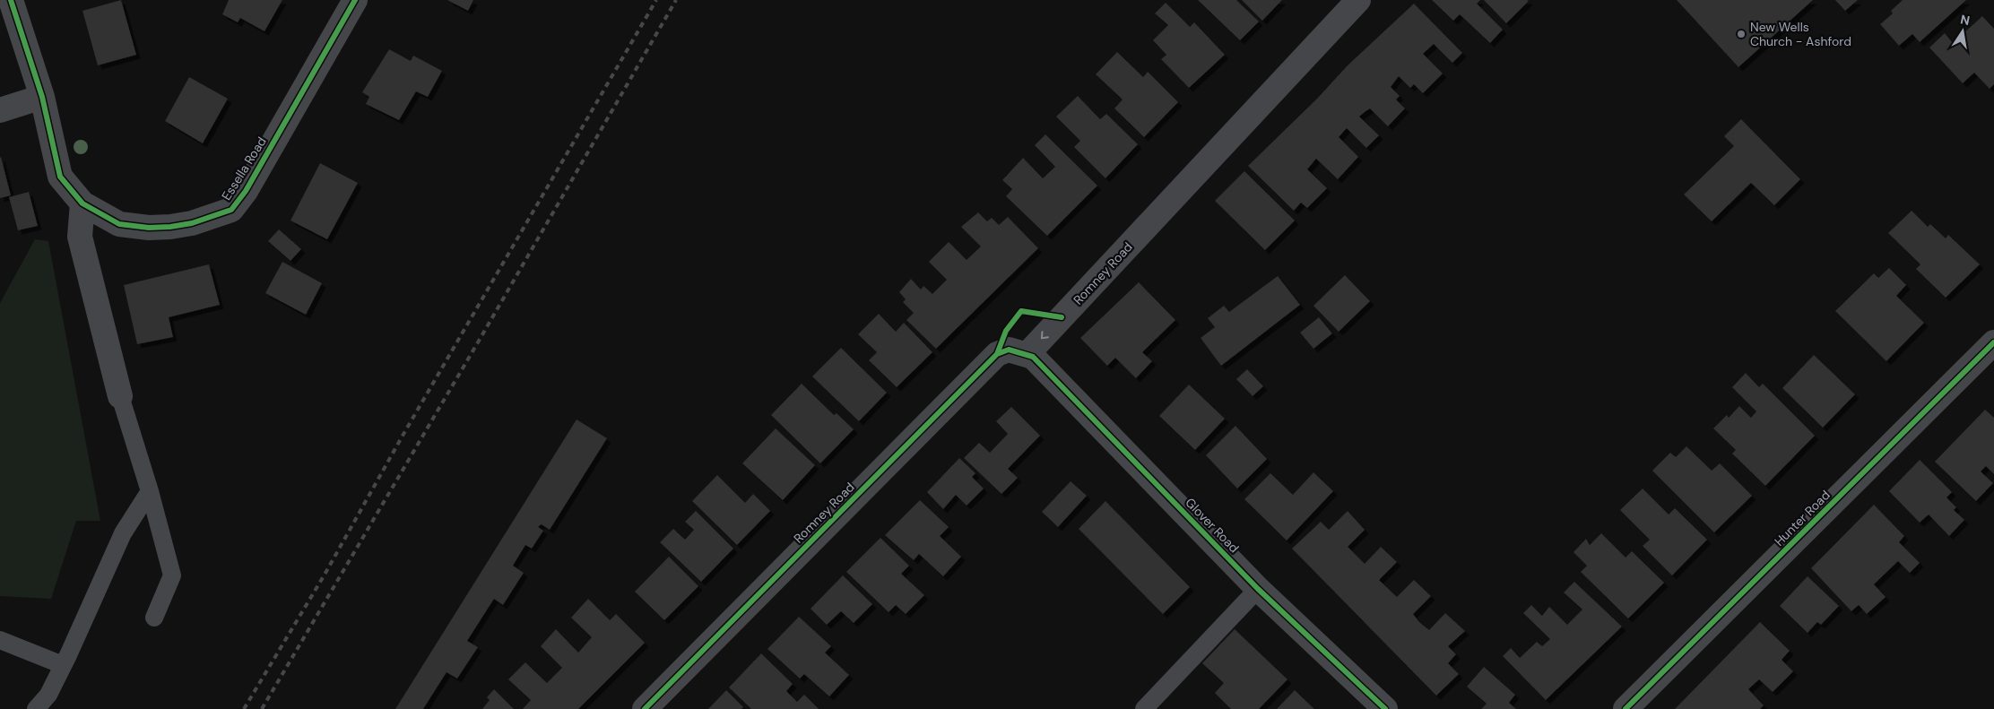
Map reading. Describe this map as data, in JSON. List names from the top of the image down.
{
  "streets": {
    "street": [
      "Essella Road",
      "Romney Road",
      "Hunter Road",
      "Glover Road"
    ]
  },
  "crossings": [
    ["Romney Road", "Glover Road"]
  ],
  "one_way": ["Romney Road"],
  "places": ["New Wells Church - Ashford"],
  "north": "top"
}
